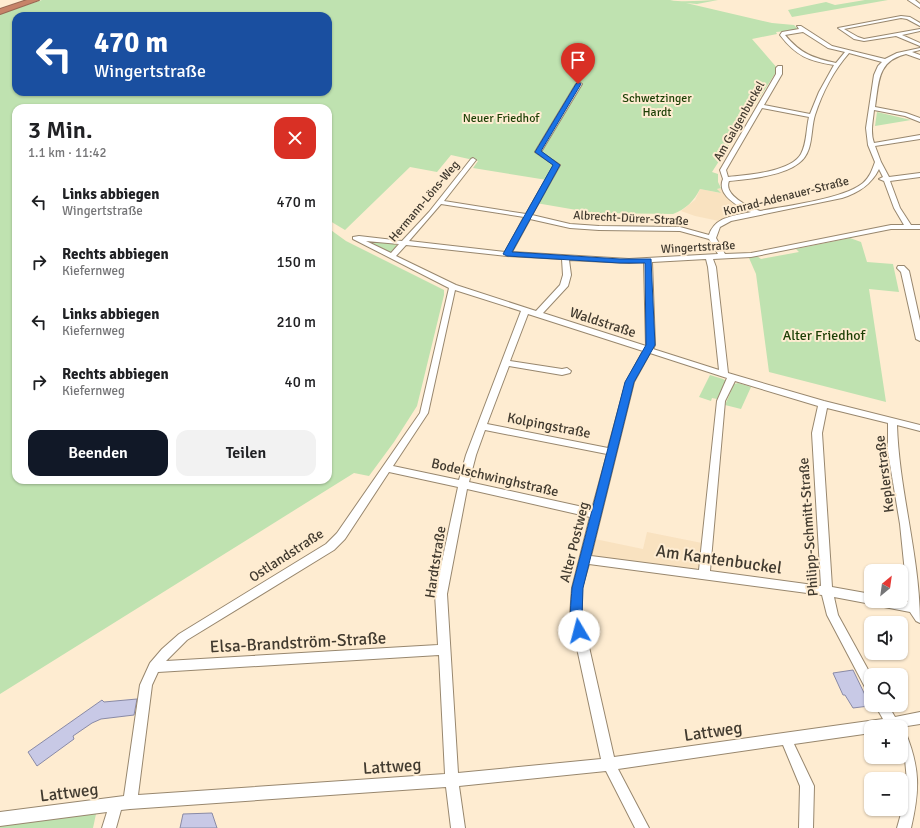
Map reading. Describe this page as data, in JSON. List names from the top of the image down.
{
  "streets": {
    "street": [
      "Am Galgenbuckel",
      "Konrad-Adenauer-Straße",
      "Hermann-Löns-Weg",
      "Albrecht-Dürer-Straße",
      "Wingertstraße",
      "Waldstraße",
      "Kolpingstraße",
      "Keplerstraße",
      "Bodelschwinghstraße",
      "Philipp-Schmitt-Straße",
      "Alter Postweg",
      "Ostlandstraße",
      "Am Kantenbuckel",
      "Hardtstraße",
      "Elsa-Brandström-Straße",
      "Lattweg"
    ]
  },
  "crossings": [
    ["Am Galgenbuckel", "Konrad-Adenauer-Straße"],
    ["Konrad-Adenauer-Straße", "Albrecht-Dürer-Straße"],
    ["Hermann-Löns-Weg", "Albrecht-Dürer-Straße"],
    ["Hermann-Löns-Weg", "Wingertstraße"],
    ["Hermann-Löns-Weg", "Waldstraße"],
    ["Wingertstraße", "Waldstraße"],
    ["Wingertstraße", "Alter Postweg"],
    ["Waldstraße", "Keplerstraße"],
    ["Waldstraße", "Philipp-Schmitt-Straße"],
    ["Waldstraße", "Alter Postweg"],
    ["Waldstraße", "Ostlandstraße"],
    ["Waldstraße", "Hardtstraße"],
    ["Kolpingstraße", "Alter Postweg"],
    ["Kolpingstraße", "Hardtstraße"],
    ["Bodelschwinghstraße", "Alter Postweg"],
    ["Bodelschwinghstraße", "Ostlandstraße"],
    ["Bodelschwinghstraße", "Hardtstraße"],
    ["Philipp-Schmitt-Straße", "Am Kantenbuckel"],
    ["Alter Postweg", "Am Kantenbuckel"],
    ["Alter Postweg", "Lattweg"],
    ["Ostlandstraße", "Elsa-Brandström-Straße"],
    ["Ostlandstraße", "Lattweg"],
    ["Hardtstraße", "Elsa-Brandström-Straße"],
    ["Hardtstraße", "Lattweg"]
  ],
  "parks": ["Schwetzinger Hardt", "Neuer Friedhof", "Alter Friedhof"],
  "north": "top right",
  "page": {
    "turn": ["470 m", "Wingertstraße"],
    "heading": ["3 Min.", "1.1 km · 11:42"],
    "list": [
      {
        "name": "Links abbiegen",
        "note": "Wingertstraße",
        "value": "470 m"
      },
      {
        "name": "Rechts abbiegen",
        "note": "Kiefernweg",
        "value": "150 m"
      },
      {
        "name": "Links abbiegen",
        "note": "Kiefernweg",
        "value": "210 m"
      },
      {
        "name": "Rechts abbiegen",
        "note": "Kiefernweg",
        "value": "40 m"
      }
    ],
    "buttons": ["Beenden", "Teilen"],
    "map_buttons": ["+", "−"]
  }
}
